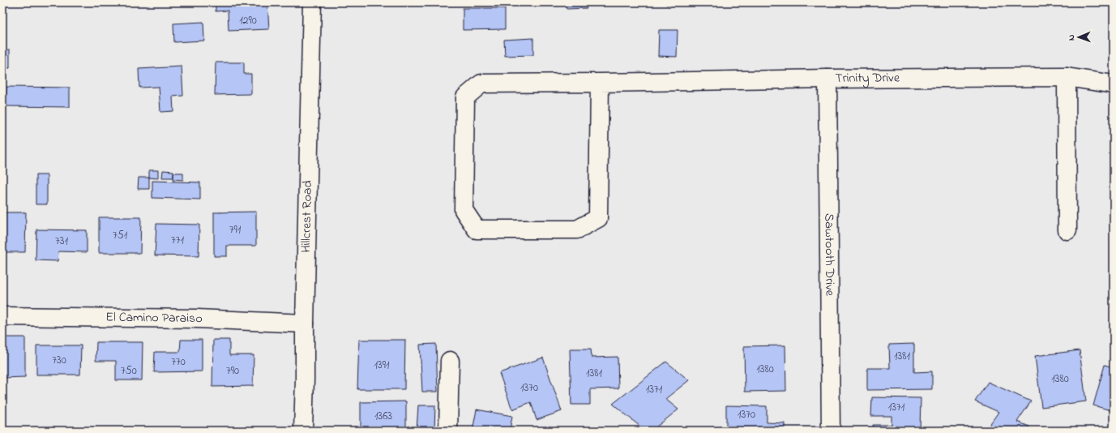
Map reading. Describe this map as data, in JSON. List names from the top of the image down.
{
  "streets": {
    "street": [
      "Trinity Drive",
      "Hillcrest Road",
      "Sawtooth Drive",
      "El Camino Paraiso"
    ]
  },
  "crossings": [
    ["Trinity Drive", "Sawtooth Drive"],
    ["Hillcrest Road", "El Camino Paraiso"]
  ],
  "house_numbers": [
    "1290",
    "791",
    "751",
    "771",
    "731",
    "1381",
    "730",
    "770",
    "1391",
    "1380",
    "750",
    "790",
    "1381",
    "1380",
    "1370",
    "1371",
    "1371",
    "1370",
    "1363"
  ],
  "north": "left"
}
